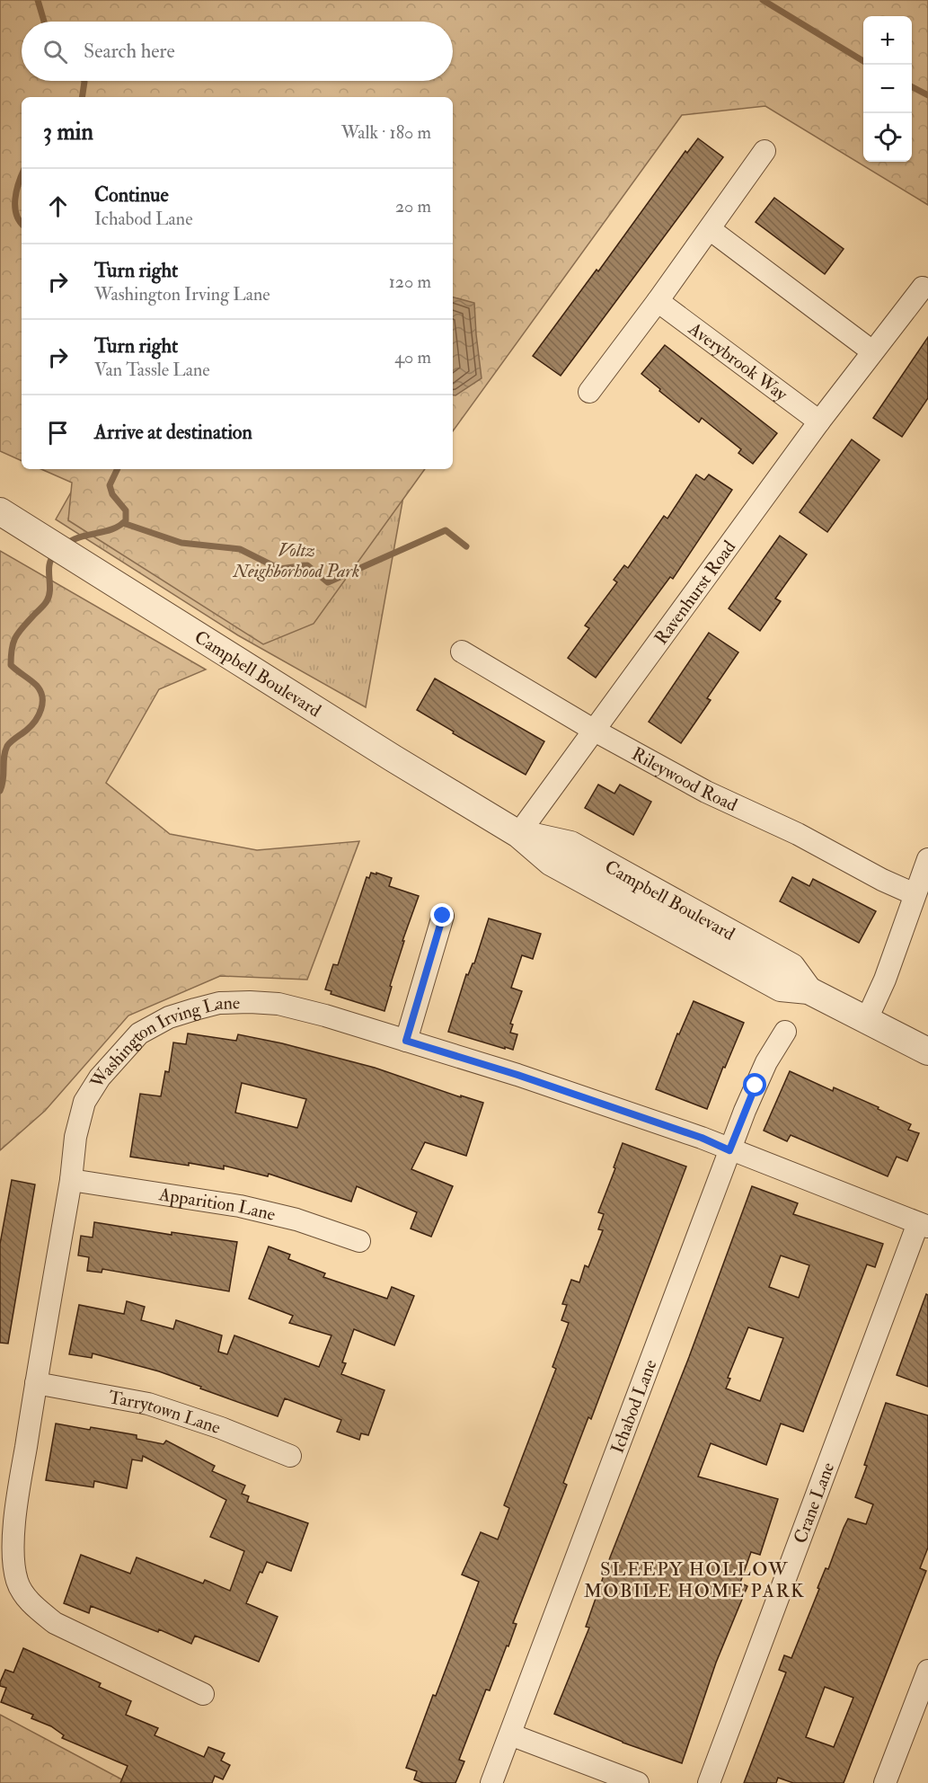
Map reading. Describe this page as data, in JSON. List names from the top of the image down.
{
  "streets": {
    "street": [
      "Averybrook Way",
      "Ravenhurst Road",
      "Campbell Boulevard",
      "Rileywood Road",
      "Washington Irving Lane",
      "Apparition Lane",
      "Ichabod Lane",
      "Tarrytown Lane",
      "Crane Lane"
    ]
  },
  "crossings": [
    ["Averybrook Way", "Ravenhurst Road"],
    ["Ravenhurst Road", "Campbell Boulevard"],
    ["Ravenhurst Road", "Rileywood Road"],
    ["Washington Irving Lane", "Apparition Lane"],
    ["Washington Irving Lane", "Ichabod Lane"],
    ["Washington Irving Lane", "Tarrytown Lane"],
    ["Washington Irving Lane", "Crane Lane"]
  ],
  "districts": ["SLEEPY HOLLOW MOBILE HOME PARK"],
  "parks": ["Voltz Neighborhood Park"],
  "page": {
    "map_buttons": ["+", "−"],
    "search": "Search here",
    "heading": ["3 min", "Walk · 180 m"],
    "list": [
      ["Continue", "Ichabod Lane", "20 m"],
      ["Turn right", "Washington Irving Lane", "120 m"],
      ["Turn right", "Van Tassle Lane", "40 m"],
      "Arrive at destination"
    ]
  }
}
